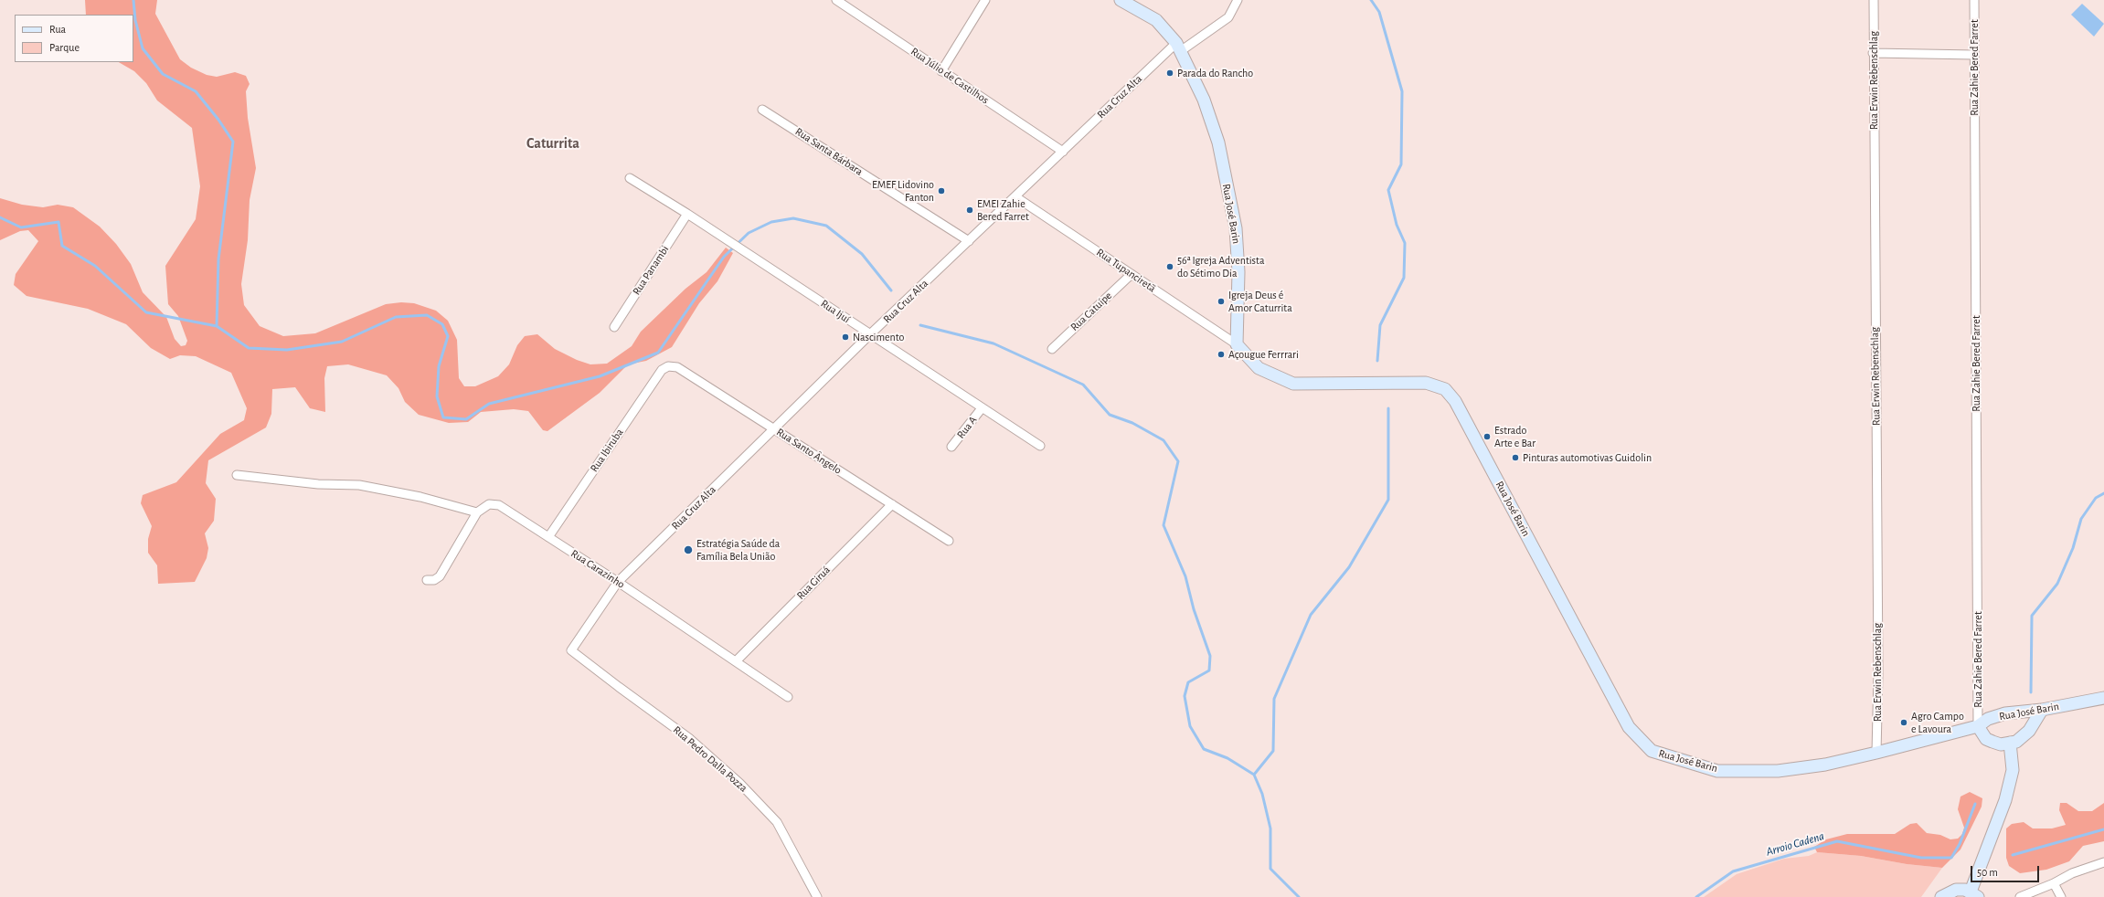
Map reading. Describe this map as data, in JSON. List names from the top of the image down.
{
  "streets": {
    "main road": ["Rua José Barin"],
    "street": [
      "Rua Zahie Bered Farret",
      "Rua Júlio de Castilhos",
      "Rua Erwin Rebenschlag",
      "Rua Cruz Alta",
      "Rua Santa Bárbara",
      "Rua Panambi",
      "Rua Tupanciretã",
      "Rua Ijuí",
      "Rua Catuípe",
      "Rua A",
      "Rua Ibiruba",
      "Rua Santo Ângelo",
      "Rua Carazinho",
      "Rua Giruá",
      "Rua Pedro Dalla Pozza"
    ]
  },
  "crossings": [
    ["Rua Zahie Bered Farret", "Rua José Barin"],
    ["Rua Júlio de Castilhos", "Rua Cruz Alta"],
    ["Rua Erwin Rebenschlag", "Rua José Barin"],
    ["Rua Cruz Alta", "Rua Santa Bárbara"],
    ["Rua Cruz Alta", "Rua José Barin"],
    ["Rua Cruz Alta", "Rua Tupanciretã"],
    ["Rua Cruz Alta", "Rua Ijuí"],
    ["Rua Cruz Alta", "Rua Santo Ângelo"],
    ["Rua Cruz Alta", "Rua Carazinho"],
    ["Rua Cruz Alta", "Rua Pedro Dalla Pozza"],
    ["Rua José Barin", "Rua Tupanciretã"],
    ["Rua Panambi", "Rua Ijuí"],
    ["Rua Tupanciretã", "Rua Catuípe"],
    ["Rua Ijuí", "Rua A"],
    ["Rua Ibiruba", "Rua Santo Ângelo"],
    ["Rua Ibiruba", "Rua Carazinho"],
    ["Rua Santo Ângelo", "Rua Giruá"],
    ["Rua Carazinho", "Rua Giruá"]
  ],
  "districts": ["Caturrita"],
  "water": ["Arroio Cadena"],
  "places": [
    "Parada do Rancho",
    "EMEF Lidovino Fanton",
    "EMEI Zahie Bered Farret",
    "56ª Igreja Adventista do Sétimo Dia",
    "Igreja Deus é Amor Caturrita",
    "Nascimento",
    "Açougue Ferrrari",
    "Estrado Arte e Bar",
    "Pinturas automotivas Guidolin",
    "Estratégia Saúde da Família Bela União",
    "Agro Campo e Lavoura"
  ],
  "legend": ["Rua", "Parque"],
  "scale_bar": "50 m"
}
